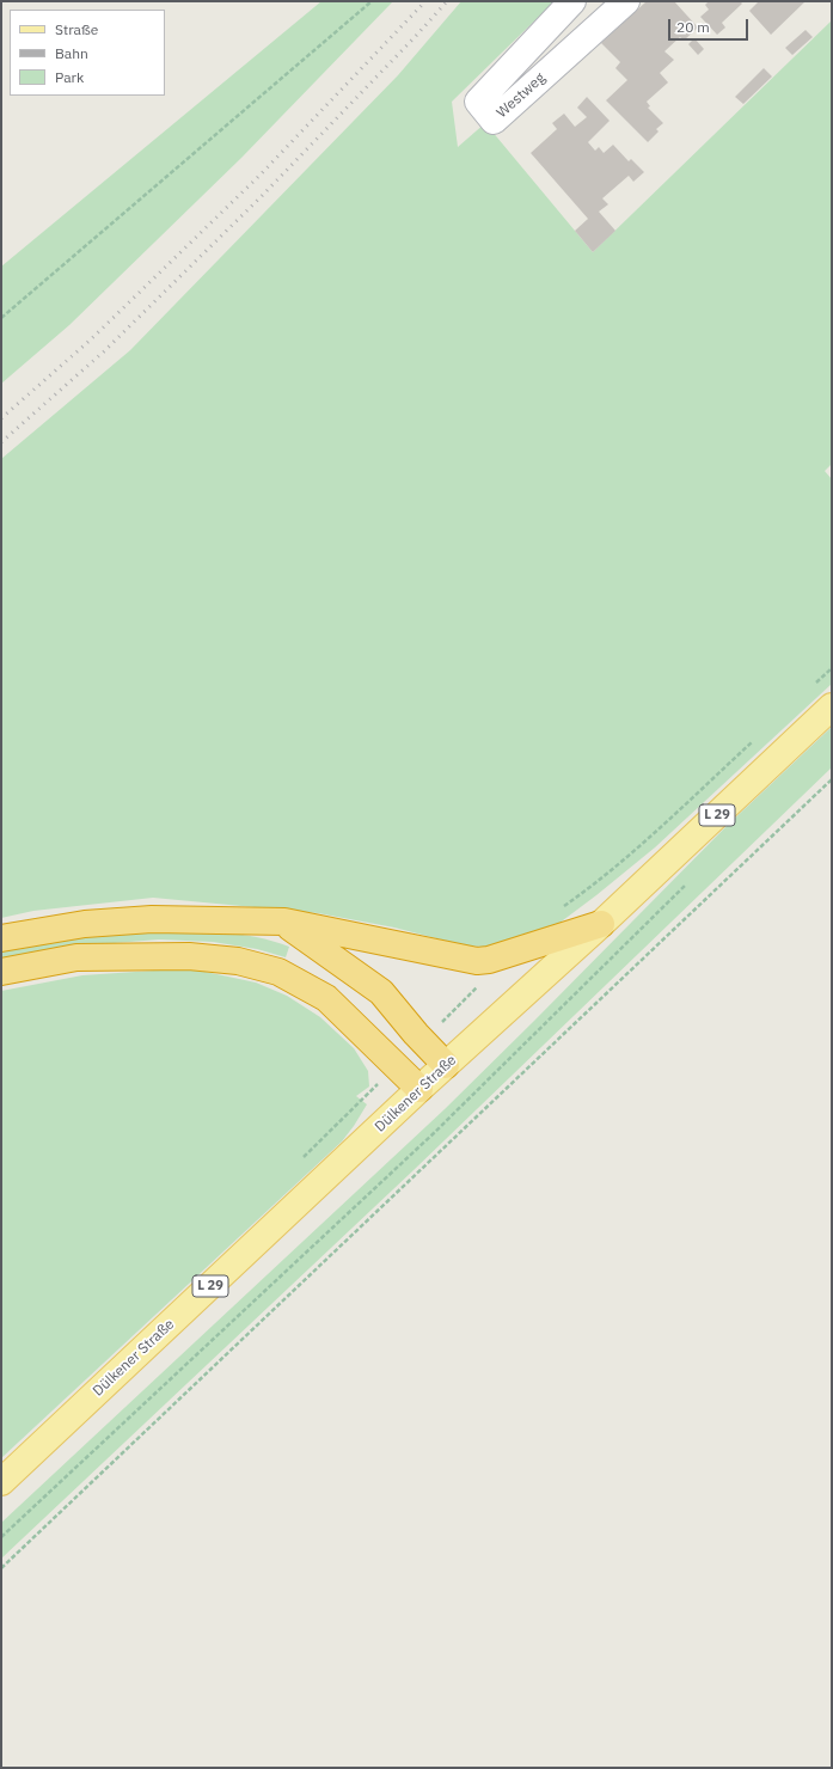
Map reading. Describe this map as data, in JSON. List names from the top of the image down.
{
  "streets": {
    "main road": ["L 29", "Dülkener Straße"],
    "street": ["Westweg"]
  },
  "legend": ["Straße", "Bahn", "Park"],
  "scale_bar": "20 m"
}
